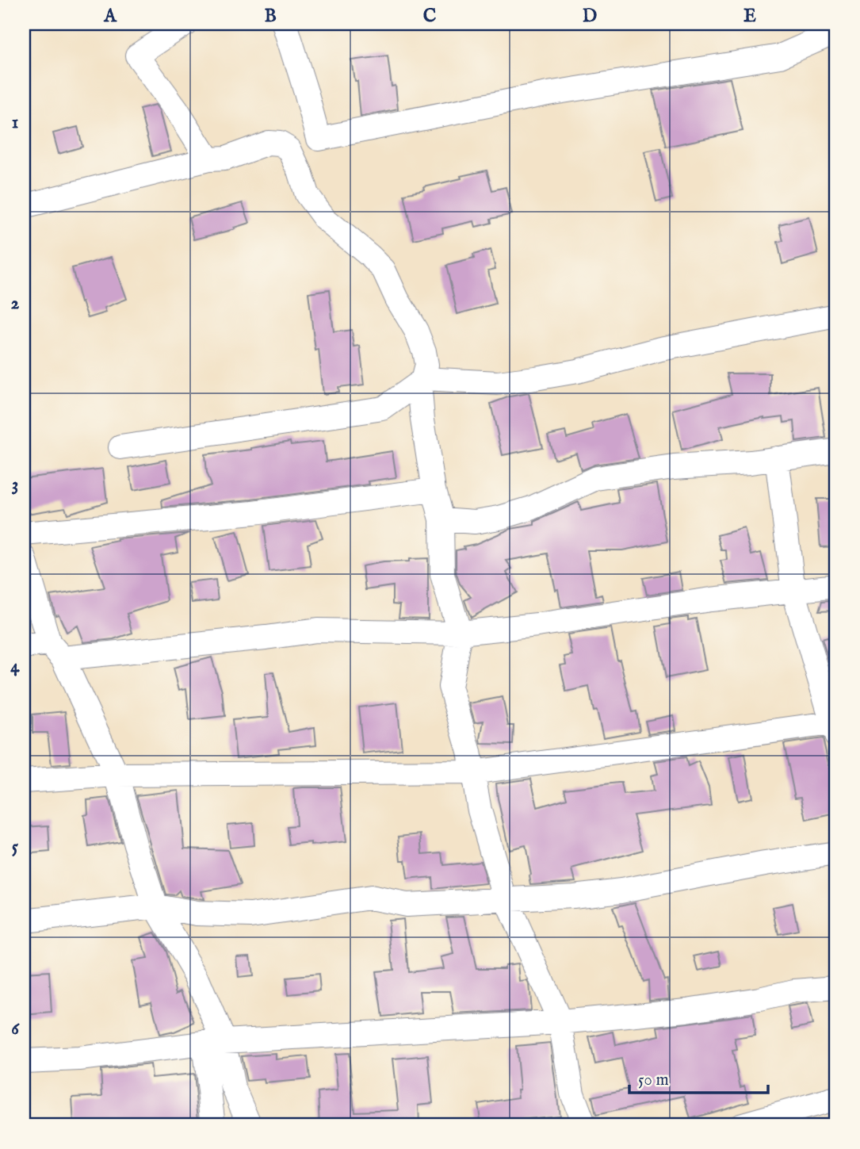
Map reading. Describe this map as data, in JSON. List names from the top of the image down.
{
  "scale_bar": "50 m",
  "grid": {
    "columns": [
      "A",
      "B",
      "C",
      "D",
      "E"
    ],
    "rows": [
      "1",
      "2",
      "3",
      "4",
      "5",
      "6"
    ]
  }
}
